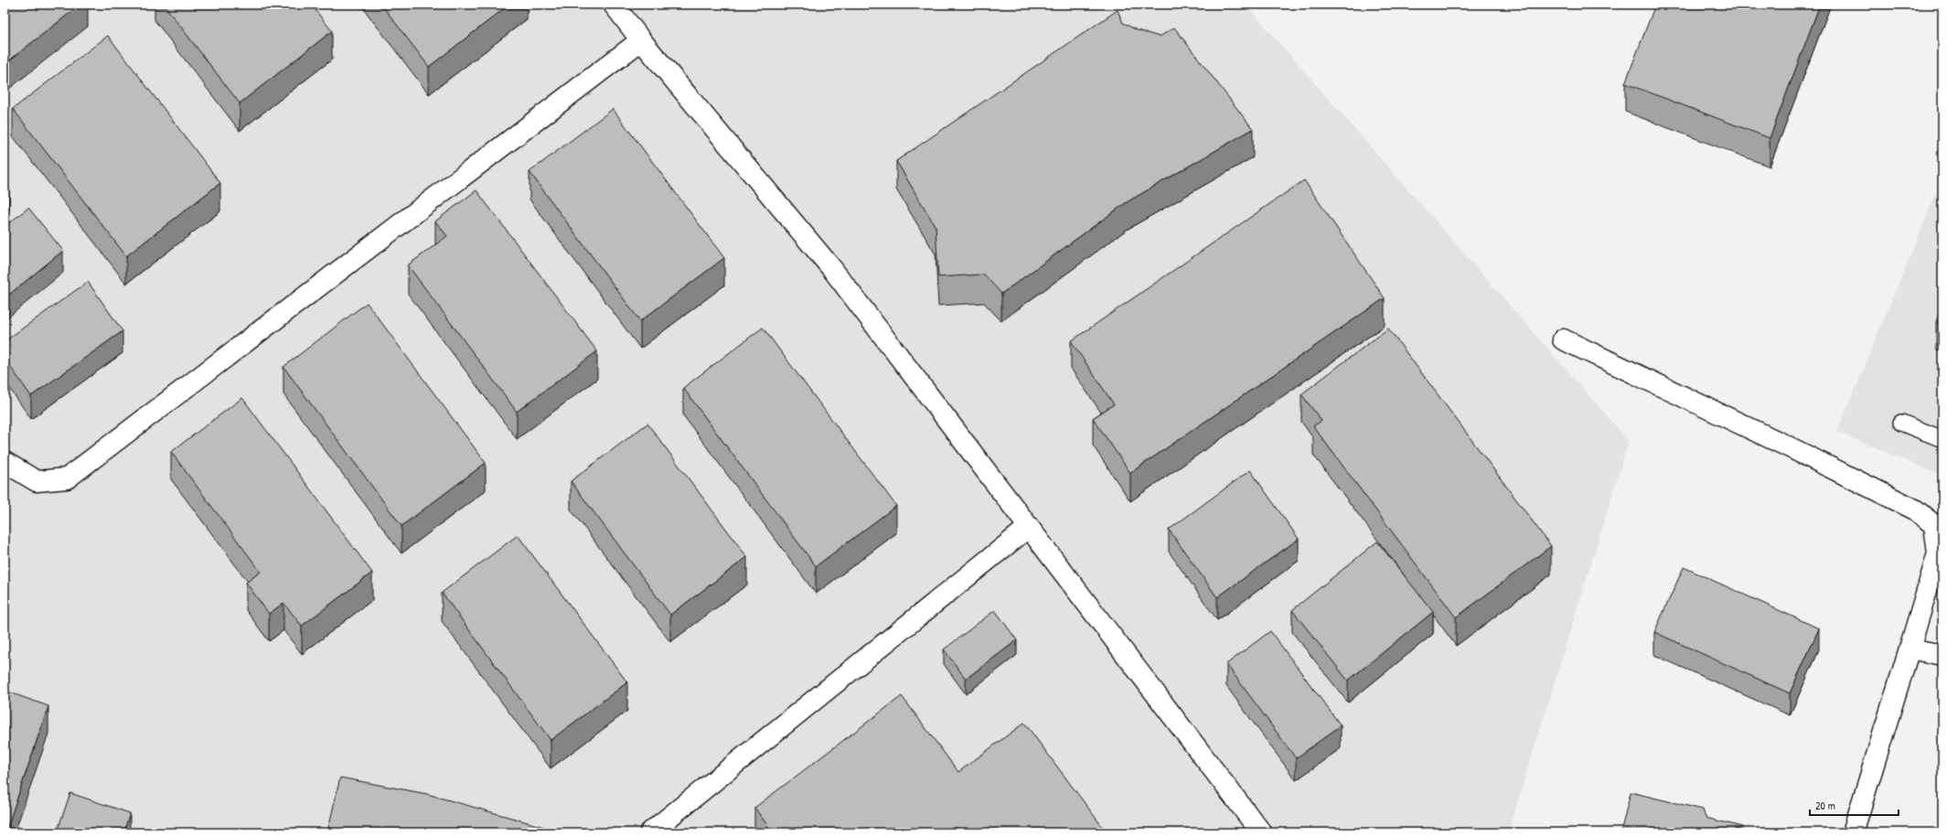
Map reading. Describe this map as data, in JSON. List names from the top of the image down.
{
  "scale_bar": "20 m"
}
